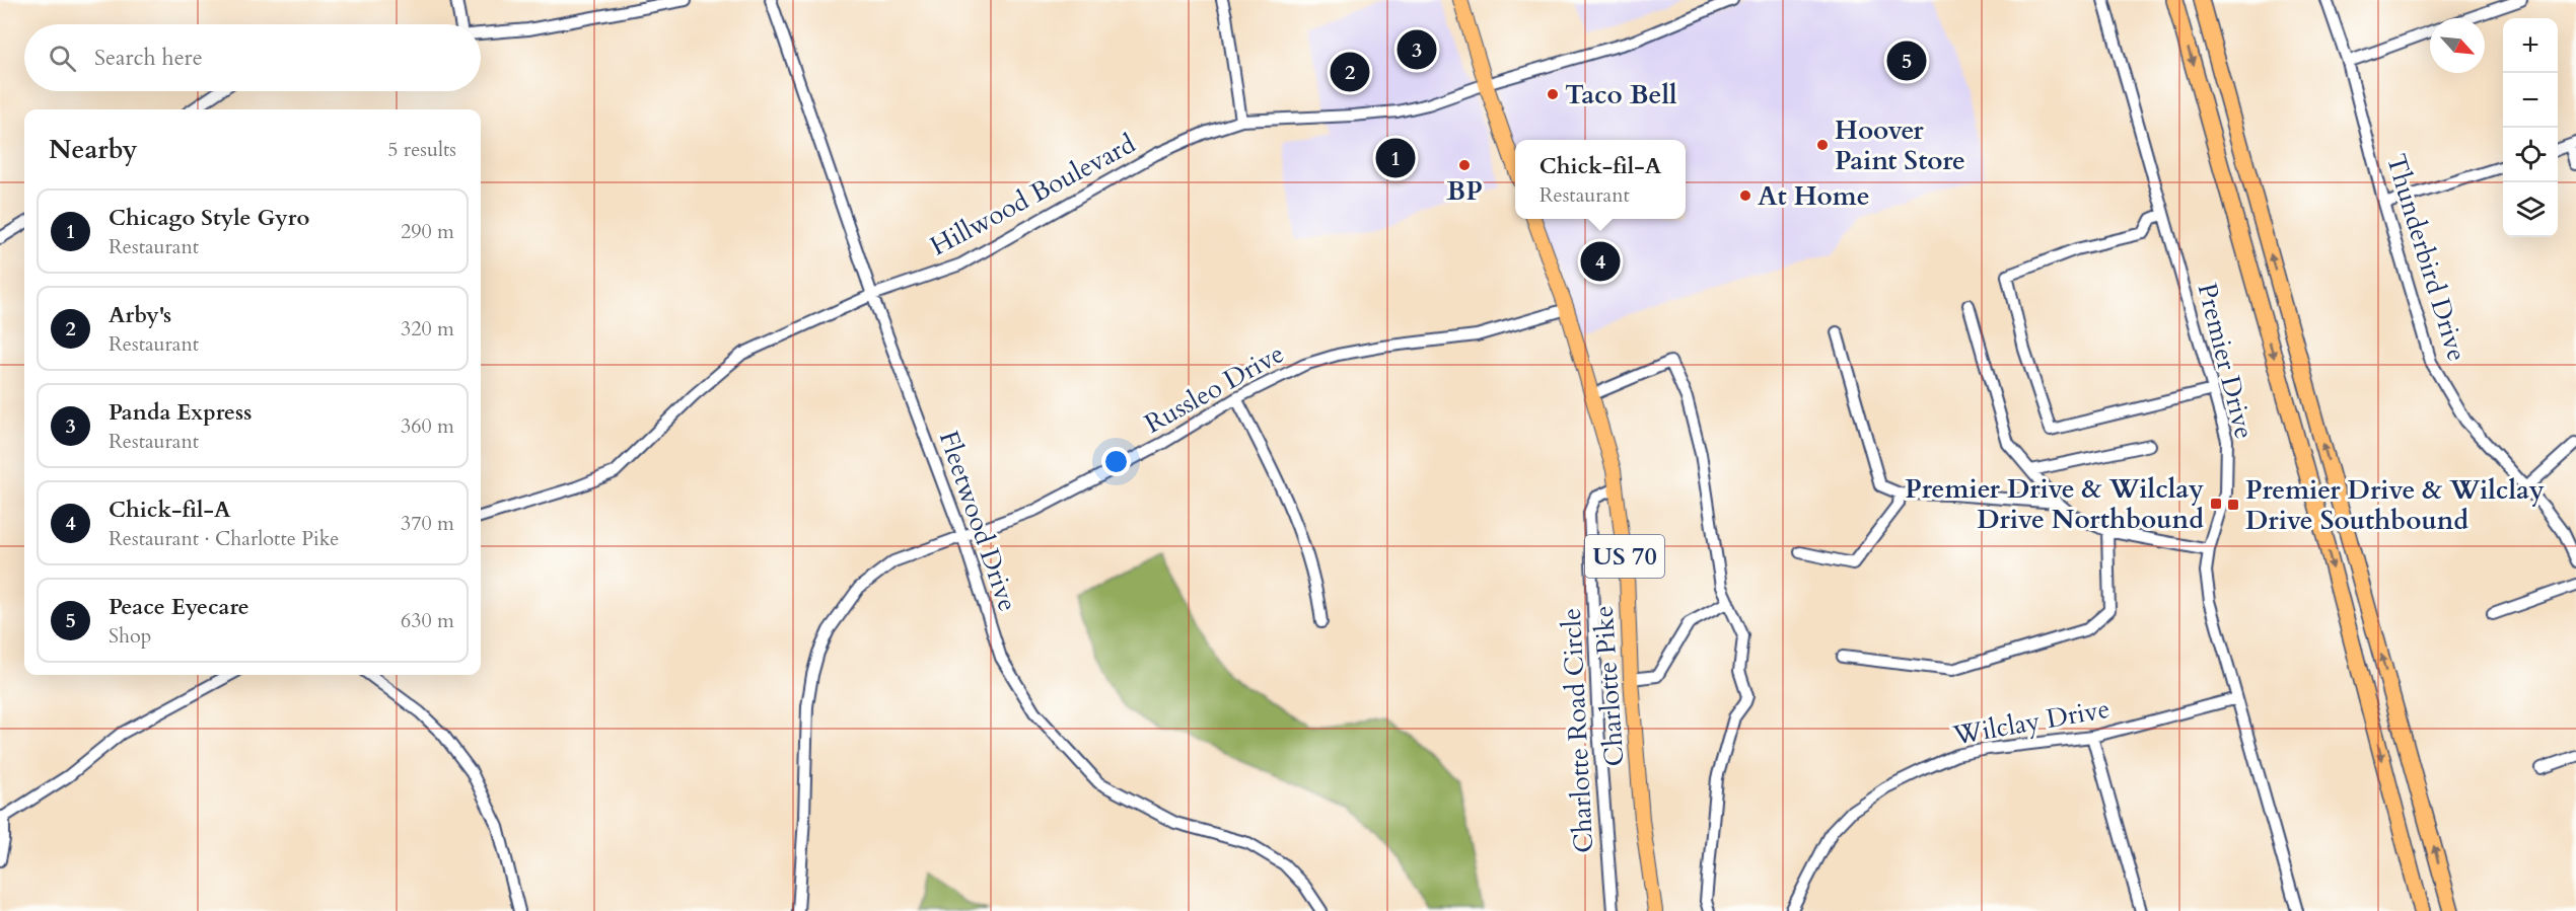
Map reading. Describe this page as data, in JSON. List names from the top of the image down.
{
  "streets": {
    "main road": ["US 70", "Charlotte Pike"],
    "street": [
      "Hillwood Boulevard",
      "Thunderbird Drive",
      "Premier Drive",
      "Russleo Drive",
      "Fleetwood Drive",
      "Wilclay Drive",
      "Charlotte Road Circle"
    ]
  },
  "crossings": [
    ["Hillwood Boulevard", "Fleetwood Drive"],
    ["Premier Drive", "Wilclay Drive"],
    ["Russleo Drive", "Fleetwood Drive"],
    ["Russleo Drive", "Charlotte Pike"],
    ["Charlotte Pike", "Charlotte Road Circle"]
  ],
  "places": {
    "other": [
      "Taco Bell",
      "Hoover Paint Store",
      "BP",
      "At Home"
    ],
    "transit": ["Premier Drive & Wilclay Drive Northbound", "Premier Drive & Wilclay Drive Southbound"]
  },
  "north": "bottom right",
  "page": {
    "map_buttons": ["+", "−"],
    "search": "Search here",
    "pins": [
      "3",
      "5",
      "2",
      "1",
      "4"
    ],
    "heading": ["Nearby", "5 results"],
    "popup": ["Chick-fil-A", "Restaurant"],
    "list": [
      {
        "mark": "1",
        "name": "Chicago Style Gyro",
        "note": "Restaurant",
        "value": "290 m"
      },
      {
        "mark": "2",
        "name": "Arby's",
        "note": "Restaurant",
        "value": "320 m"
      },
      {
        "mark": "3",
        "name": "Panda Express",
        "note": "Restaurant",
        "value": "360 m"
      },
      {
        "mark": "4",
        "name": "Chick-fil-A",
        "note": "Restaurant · Charlotte Pike",
        "value": "370 m"
      },
      {
        "mark": "5",
        "name": "Peace Eyecare",
        "note": "Shop",
        "value": "630 m"
      }
    ]
  }
}
